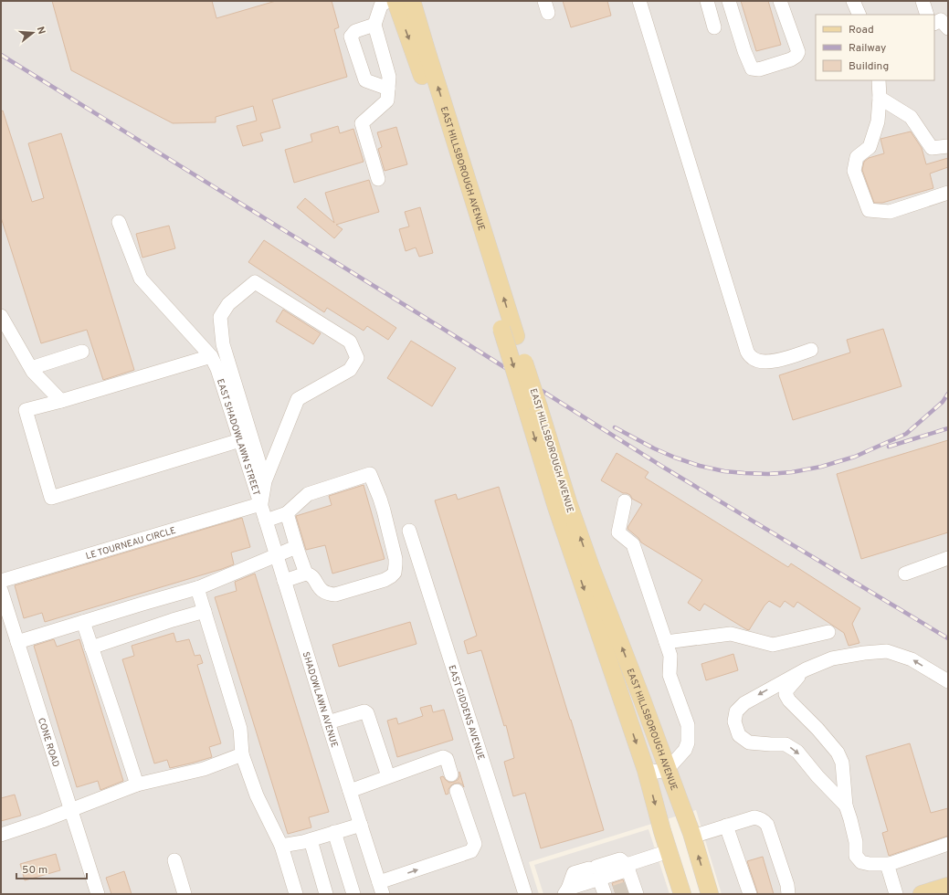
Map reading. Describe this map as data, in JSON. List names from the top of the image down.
{
  "streets": {
    "main road": ["EAST HILLSBOROUGH AVENUE"],
    "street": [
      "EAST SHADOWLAWN STREET",
      "LE TOURNEAU CIRCLE",
      "SHADOWLAWN AVENUE",
      "EAST GIDDENS AVENUE",
      "CONE ROAD"
    ]
  },
  "crossings": [
    ["EAST SHADOWLAWN STREET", "LE TOURNEAU CIRCLE"],
    ["EAST SHADOWLAWN STREET", "SHADOWLAWN AVENUE"],
    ["LE TOURNEAU CIRCLE", "SHADOWLAWN AVENUE"]
  ],
  "legend": ["Road", "Railway", "Building"],
  "scale_bar": "50 m",
  "north": "right"
}
